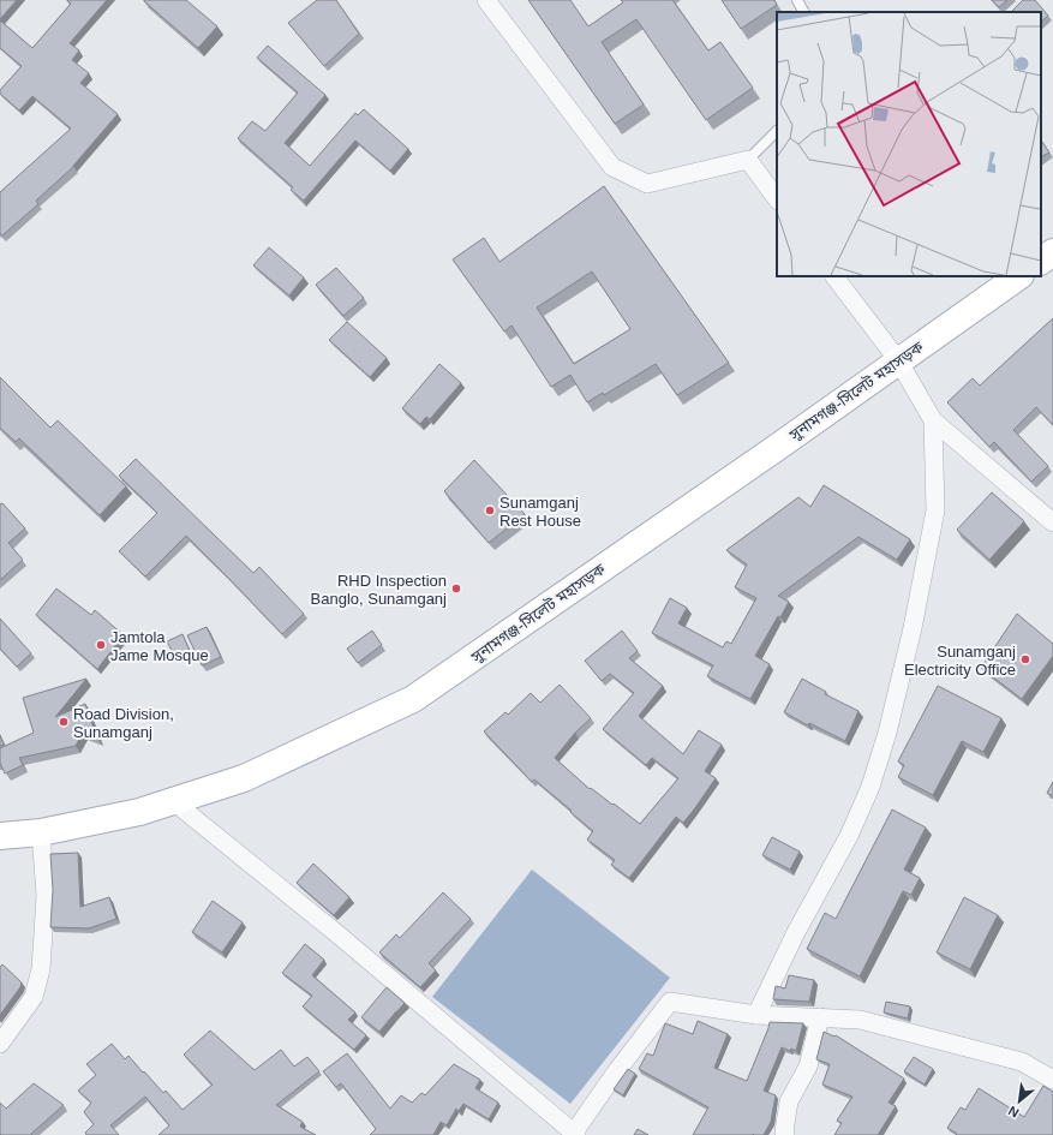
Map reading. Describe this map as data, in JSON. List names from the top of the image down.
{
  "streets": {
    "main road": ["সুনামগঞ্জ-সিলেট মহাসড়ক"]
  },
  "places": [
    "Sunamganj Rest House",
    "RHD Inspection Banglo, Sunamganj",
    "Jamtola Jame Mosque",
    "Sunamganj Electricity Office",
    "Road Division, Sunamganj"
  ],
  "north": "bottom left"
}
